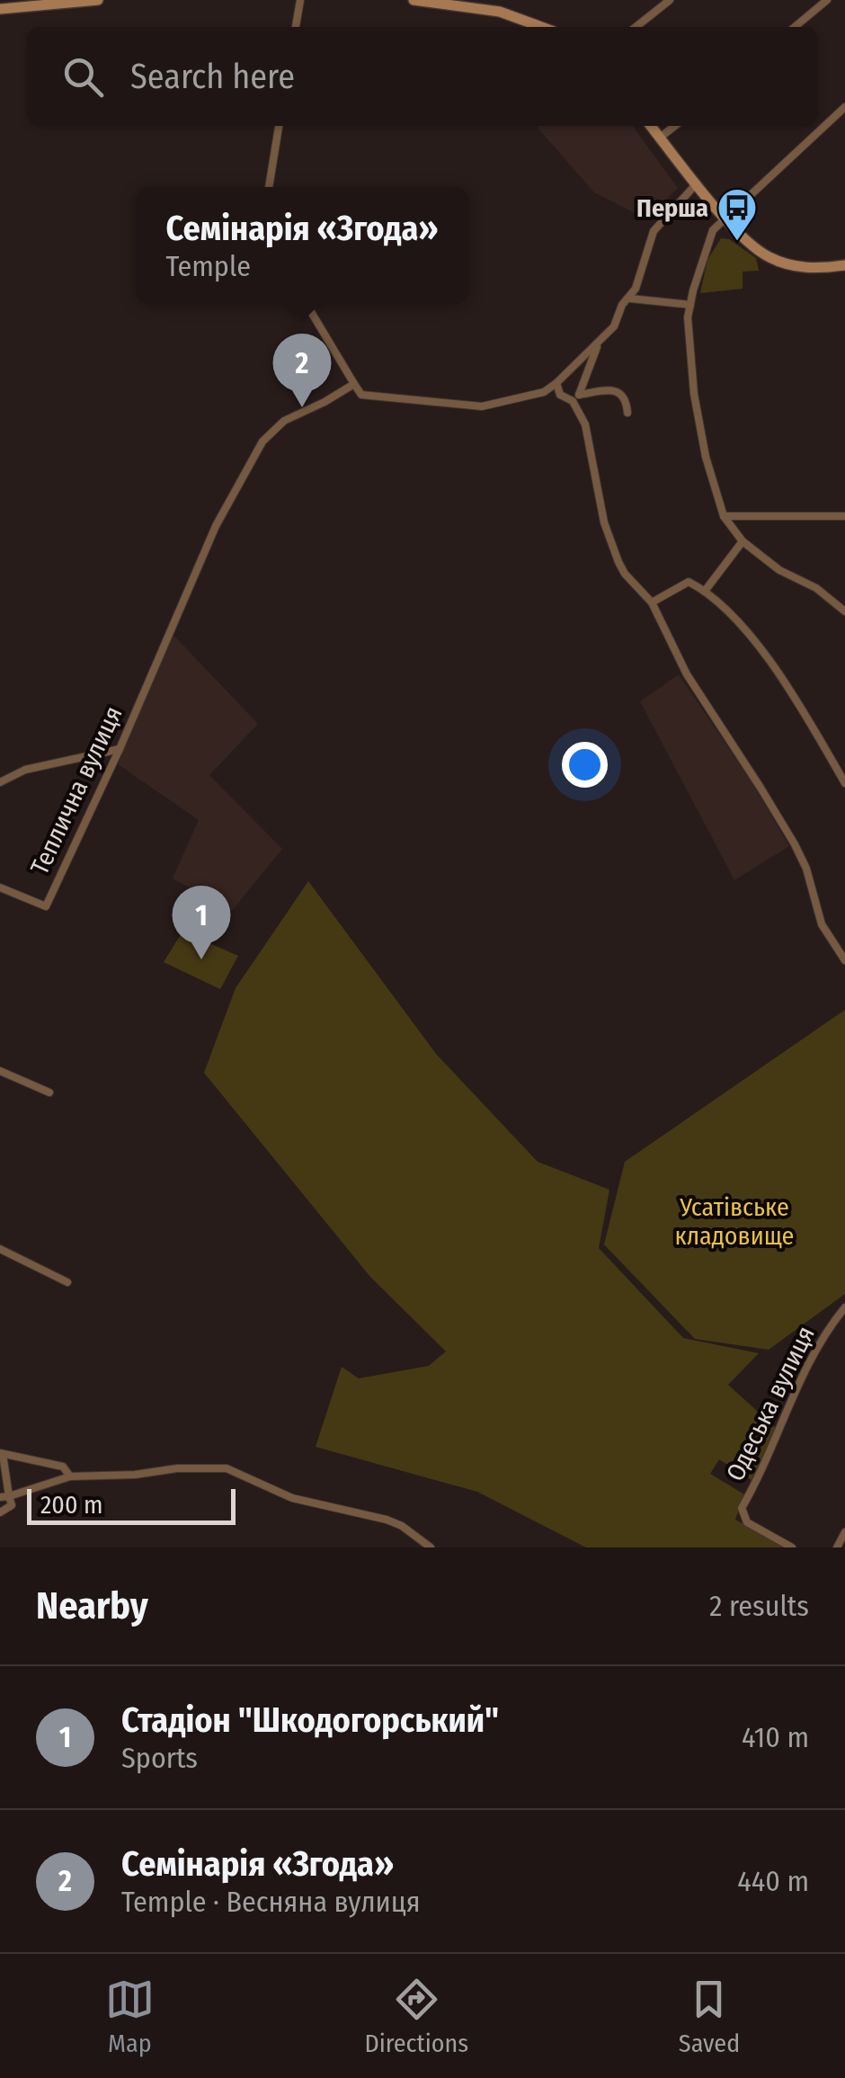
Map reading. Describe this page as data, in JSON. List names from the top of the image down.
{
  "streets": {
    "street": ["Теплична вулиця", "Одеська вулиця"]
  },
  "parks": ["Усатівське кладовище"],
  "places": {
    "bus stop": ["Перша"]
  },
  "scale_bar": "200 m",
  "page": {
    "search": "Search here",
    "popup": ["Семінарія «Згода»", "Temple"],
    "pins": ["2", "1"],
    "scale": "200 m",
    "heading": ["Nearby", "2 results"],
    "list": [
      {
        "mark": "1",
        "name": "Стадіон \"Шкодогорський\"",
        "note": "Sports",
        "value": "410 m"
      },
      {
        "mark": "2",
        "name": "Семінарія «Згода»",
        "note": "Temple · Весняна вулиця",
        "value": "440 m"
      }
    ],
    "nav": ["Map", "Directions", "Saved"]
  }
}
